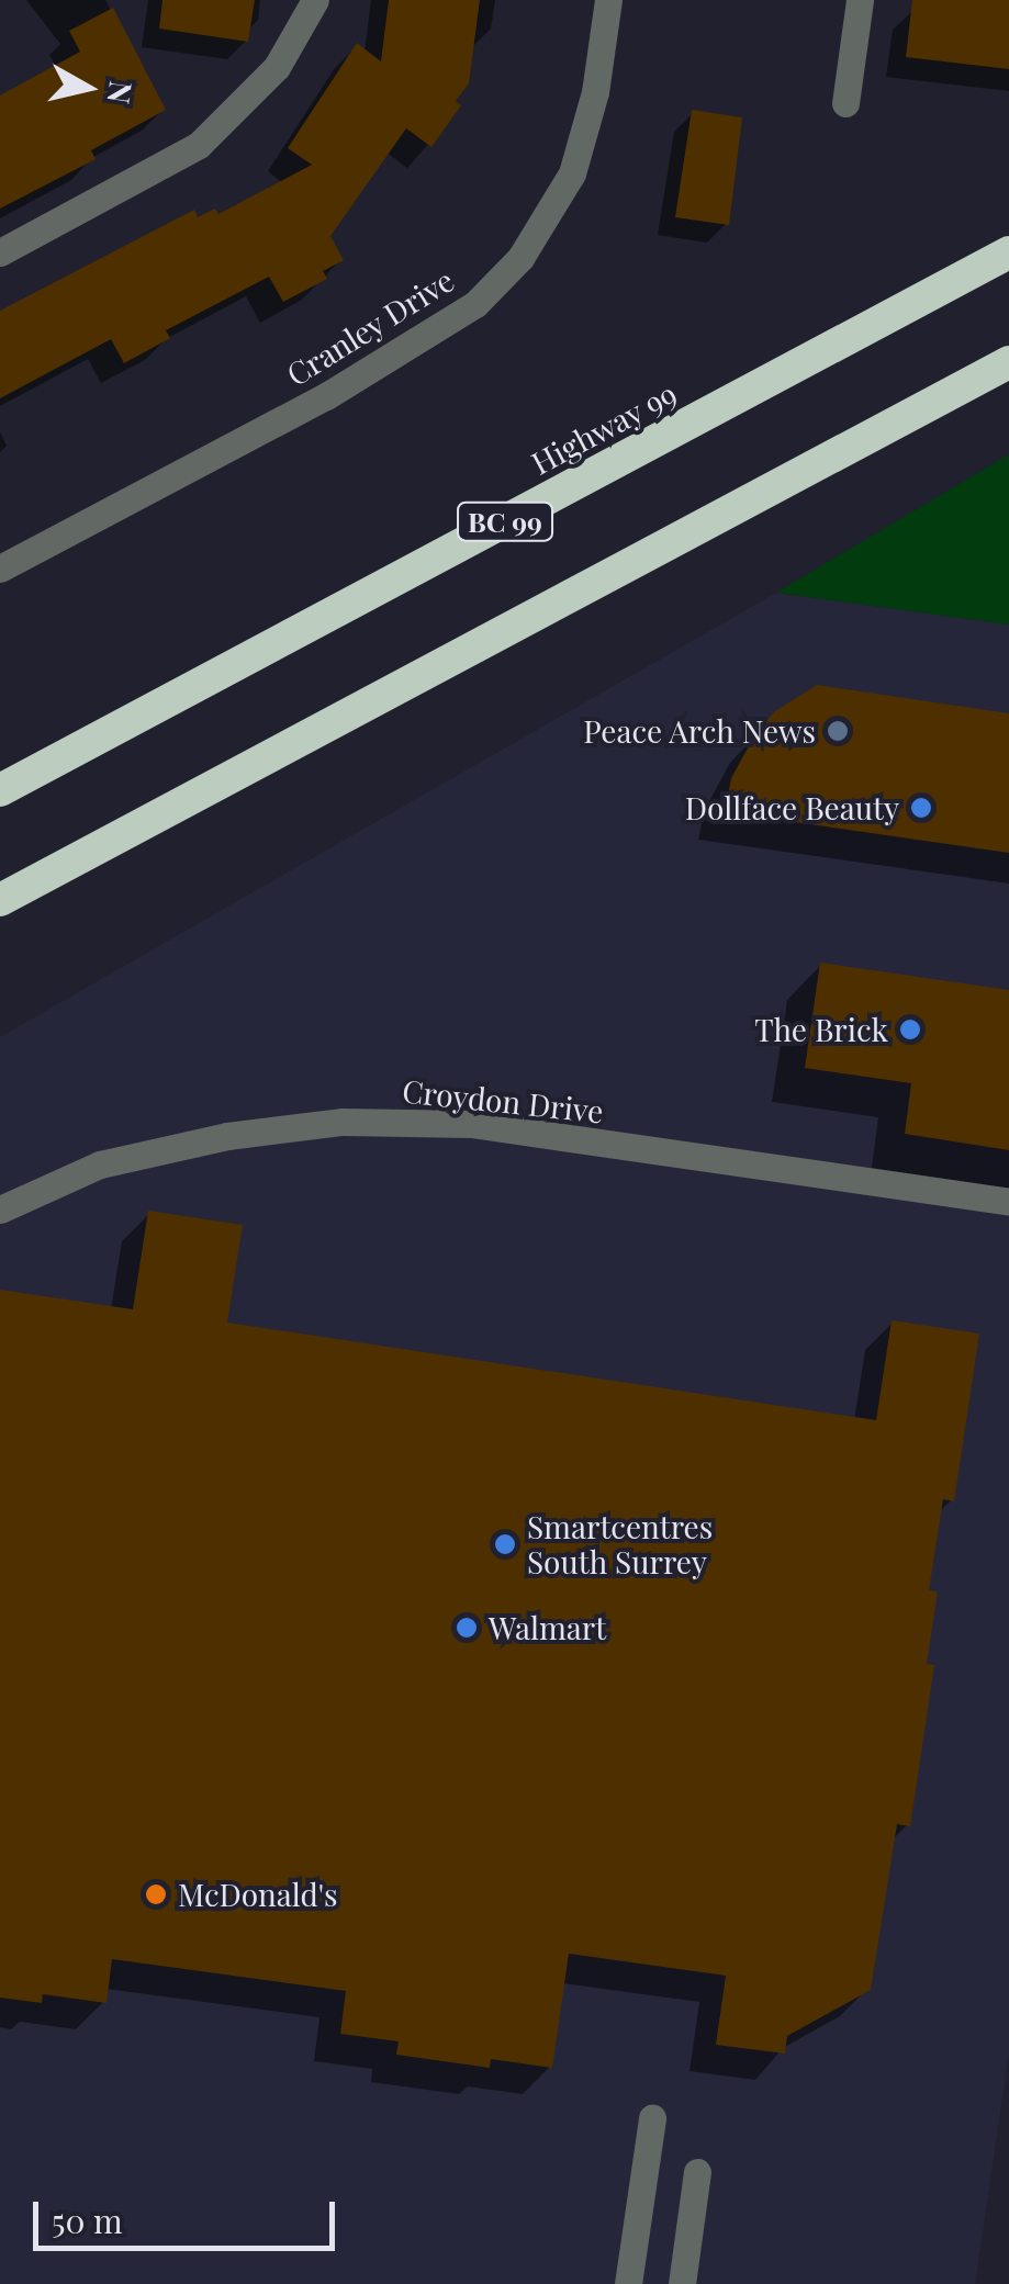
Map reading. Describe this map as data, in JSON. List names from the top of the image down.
{
  "streets": {
    "highway": ["Highway 99", "BC 99"],
    "street": ["Cranley Drive", "Croydon Drive"]
  },
  "places": [
    "Peace Arch News",
    "Dollface Beauty",
    "The Brick",
    "Smartcentres South Surrey",
    "Walmart",
    "McDonald's"
  ],
  "scale_bar": "50 m",
  "north": "right"
}
